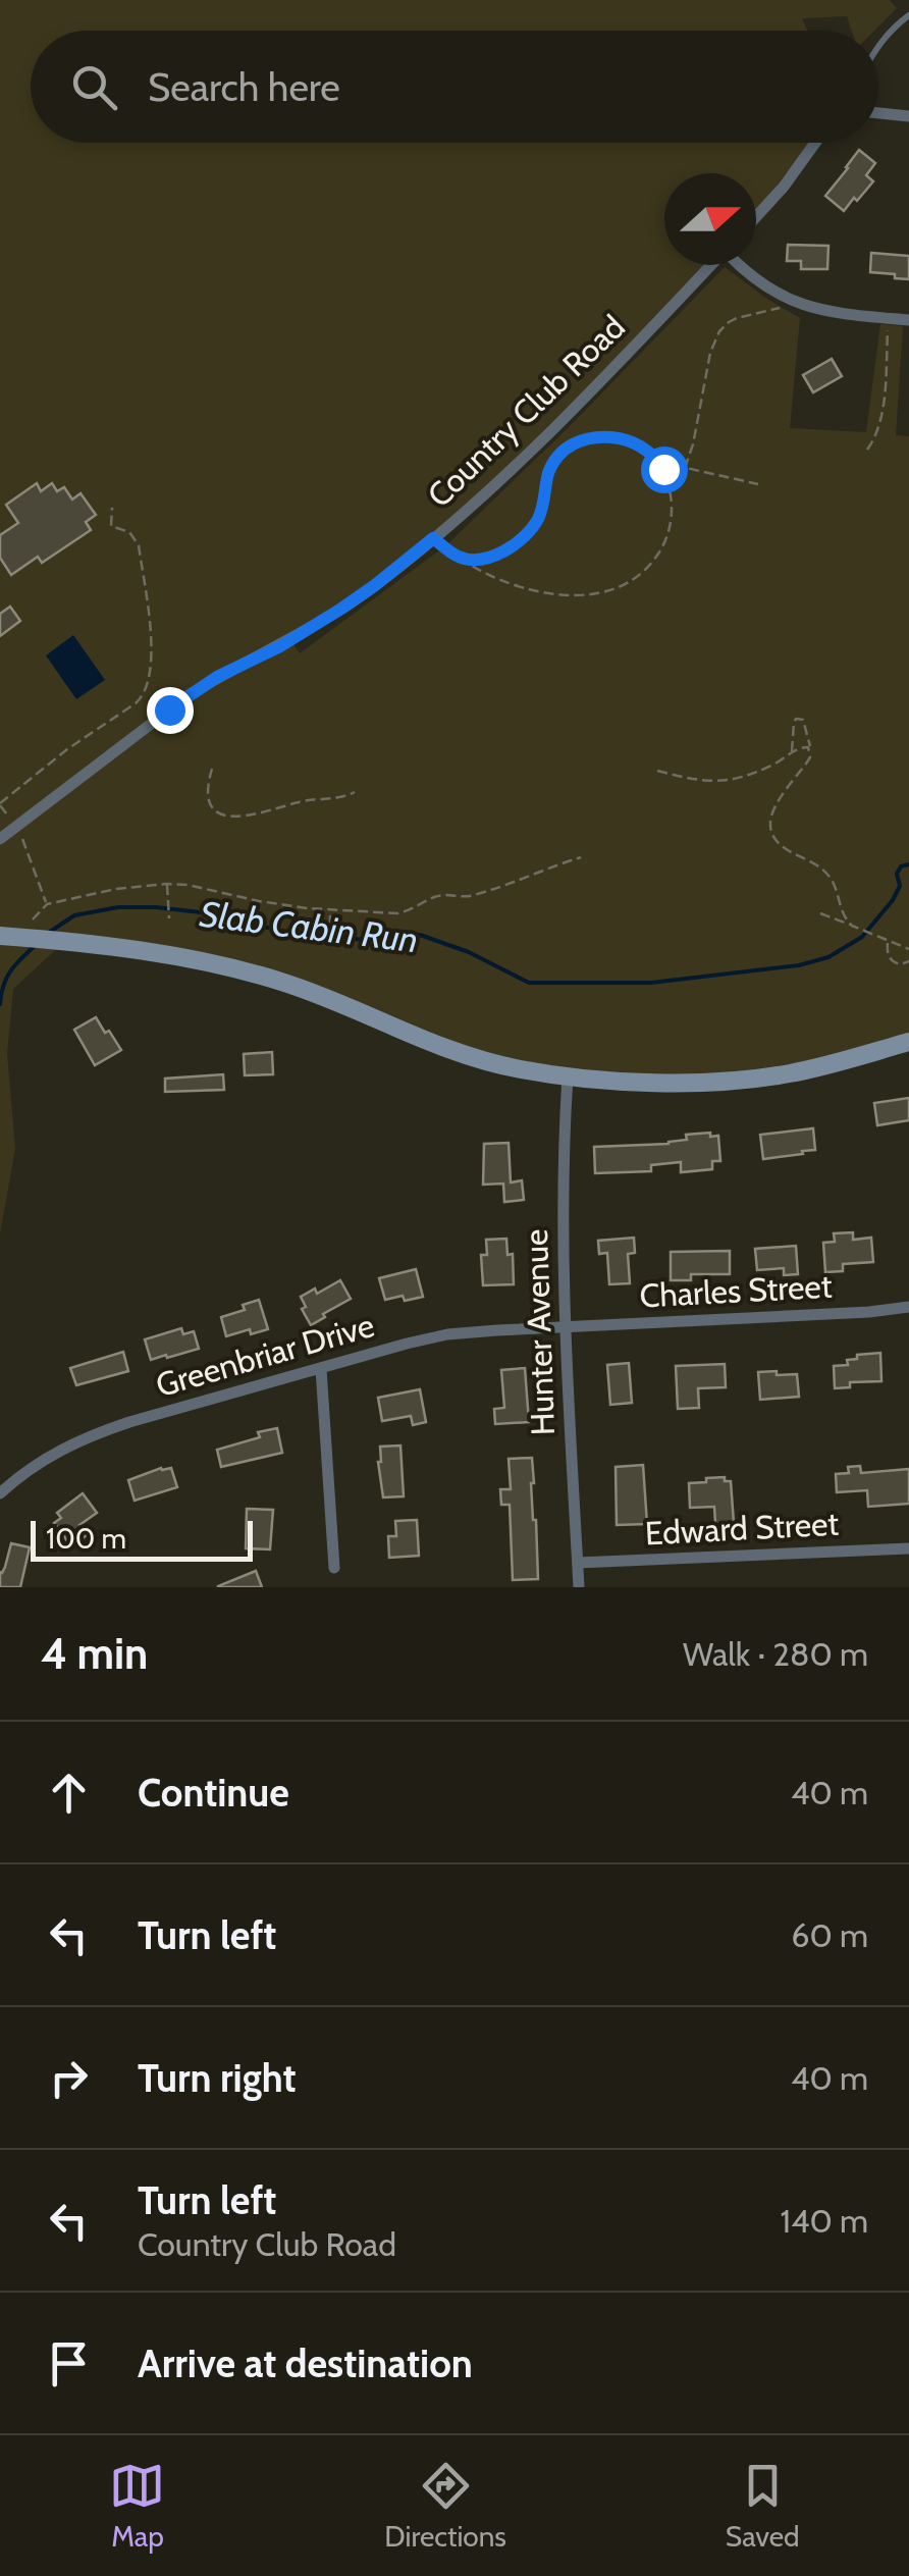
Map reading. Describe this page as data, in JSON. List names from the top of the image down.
{
  "streets": {
    "street": [
      "Country Club Road",
      "Charles Street",
      "Hunter Avenue",
      "Greenbriar Drive",
      "Edward Street"
    ]
  },
  "crossings": [
    ["Charles Street", "Hunter Avenue"],
    ["Charles Street", "Greenbriar Drive"],
    ["Hunter Avenue", "Greenbriar Drive"],
    ["Hunter Avenue", "Edward Street"]
  ],
  "water": ["Slab Cabin Run"],
  "scale_bar": "100 m",
  "north": "right",
  "page": {
    "search": "Search here",
    "scale": "100 m",
    "heading": ["4 min", "Walk · 280 m"],
    "list": [
      ["Continue", "40 m"],
      ["Turn left", "60 m"],
      ["Turn right", "40 m"],
      ["Turn left", "Country Club Road", "140 m"],
      "Arrive at destination"
    ],
    "nav": ["Map", "Directions", "Saved"]
  }
}
